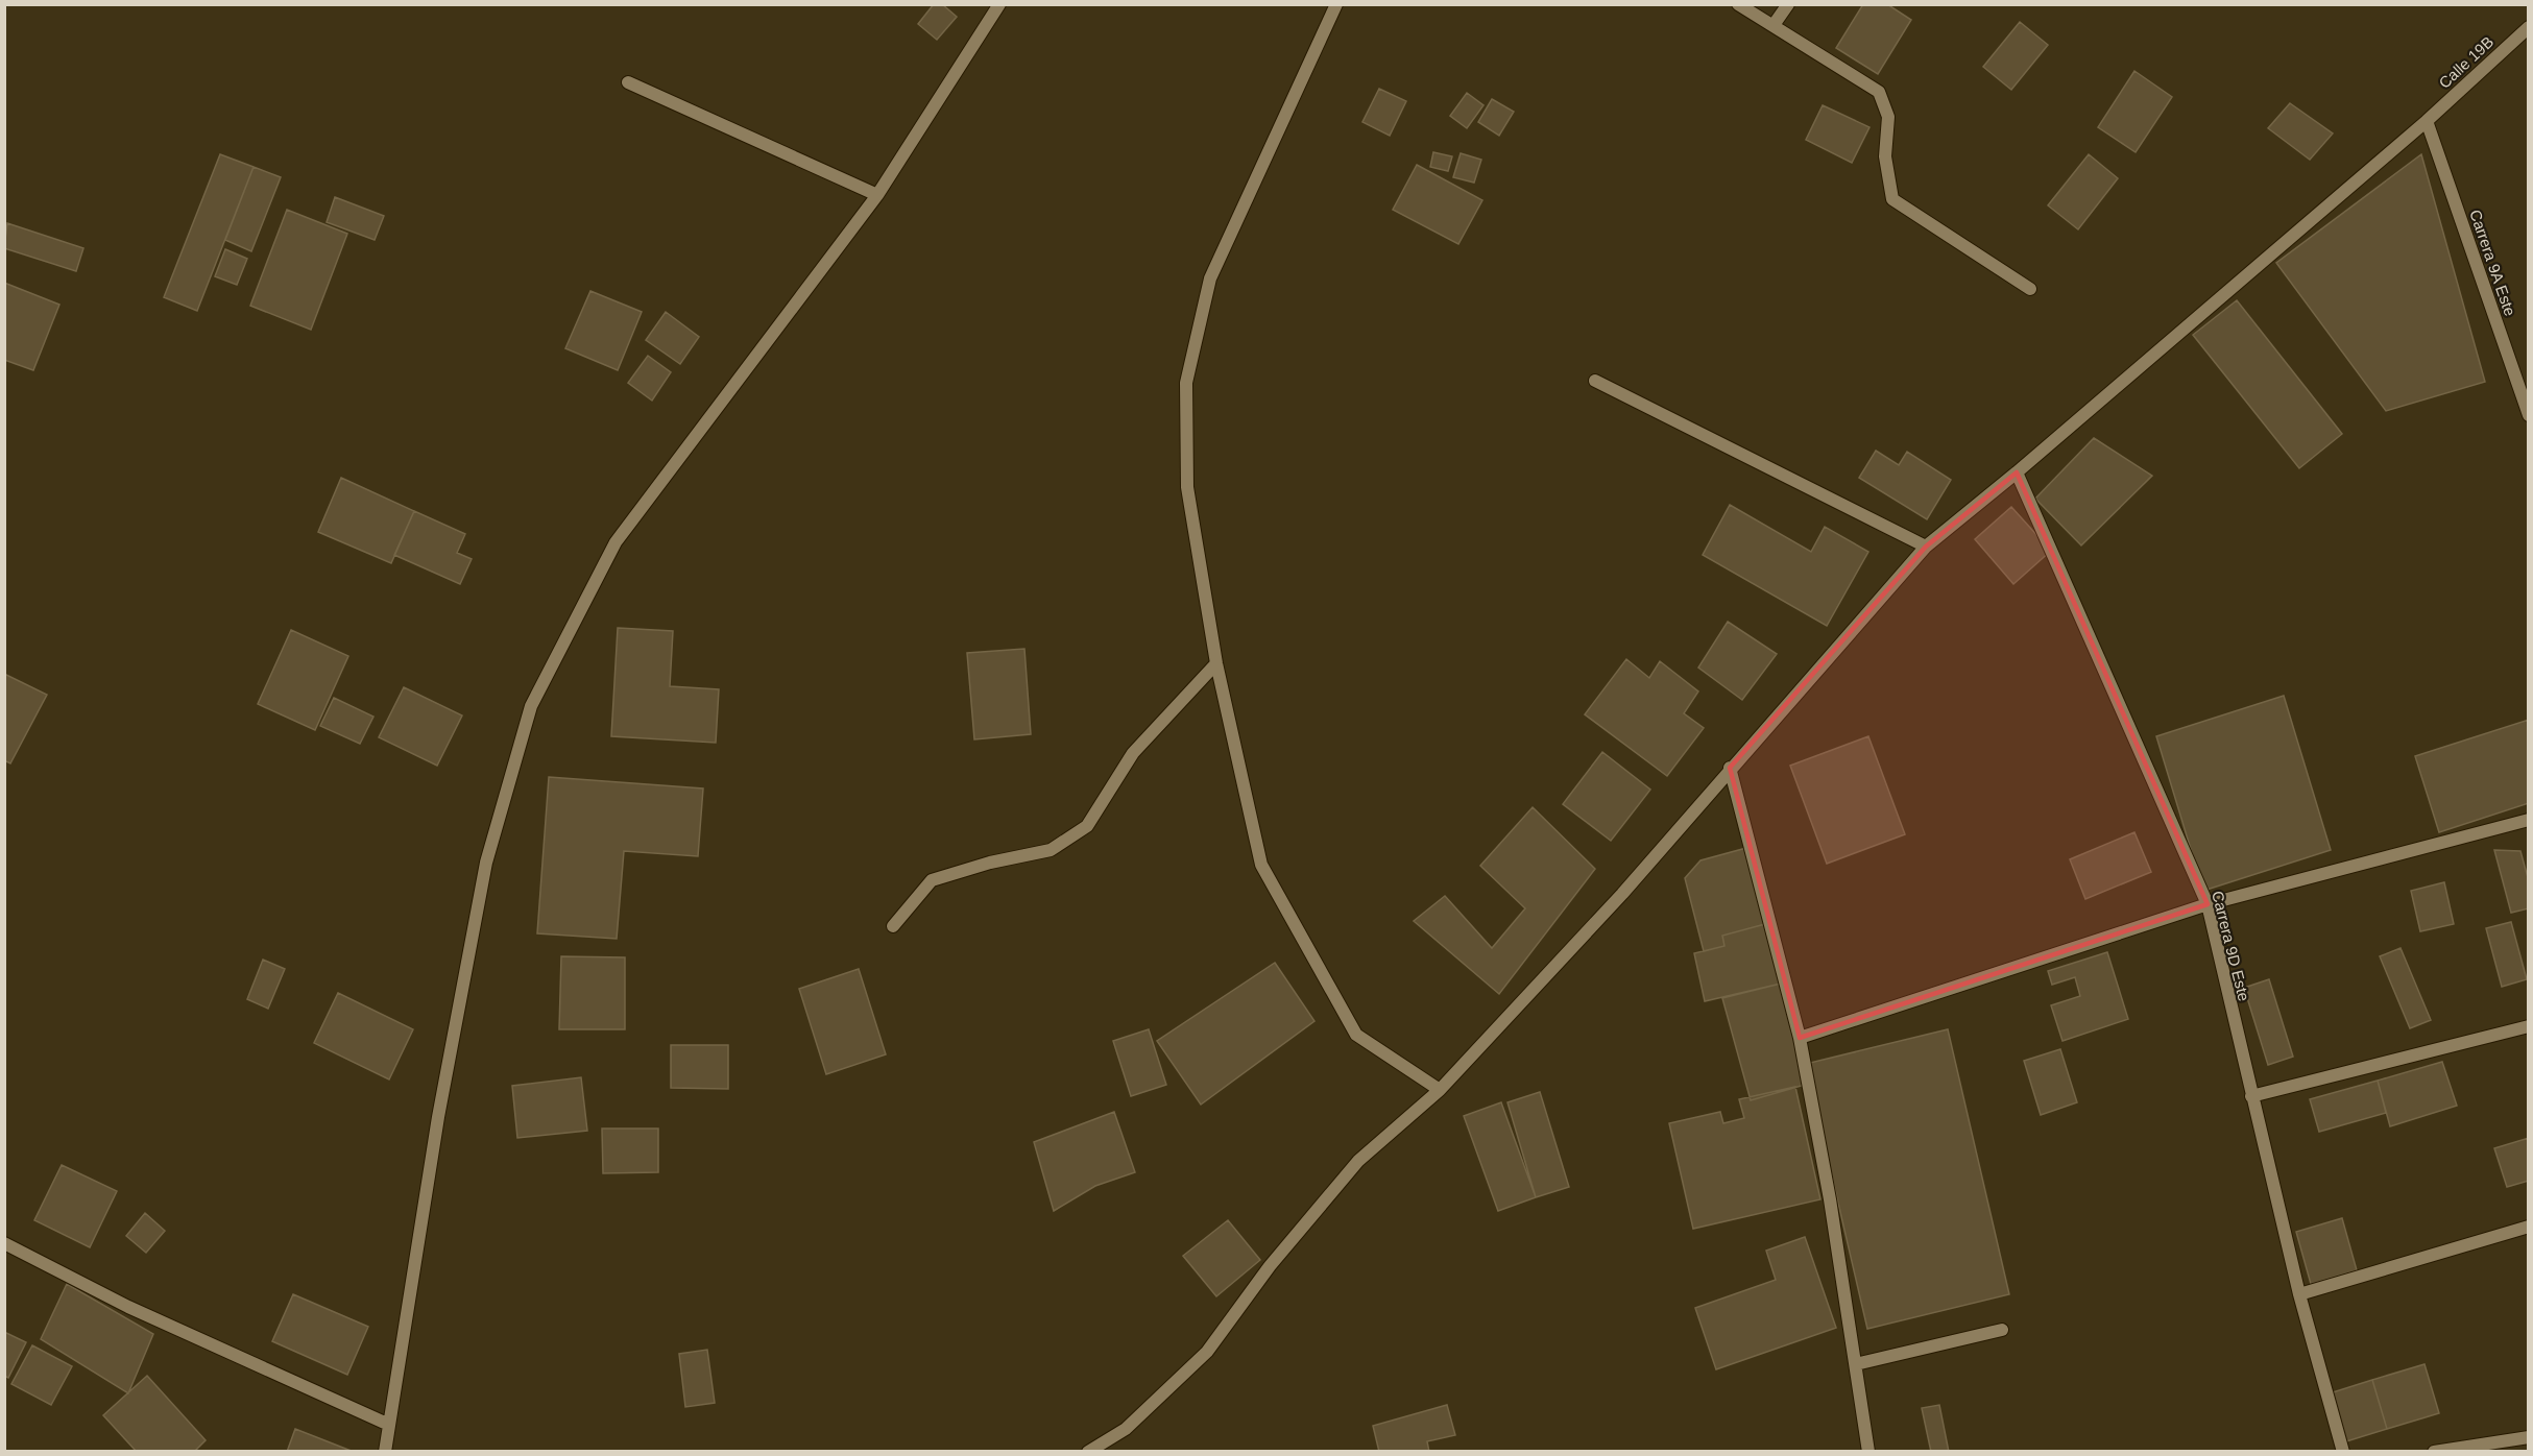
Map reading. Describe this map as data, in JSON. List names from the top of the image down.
{
  "streets": {
    "street": ["Calle 19B", "Carrera 9A Este", "Carrera 9D Este"]
  },
  "crossings": [
    ["Calle 19B", "Carrera 9A Este"],
    ["Calle 19B", "Carrera 9D Este"]
  ]
}
